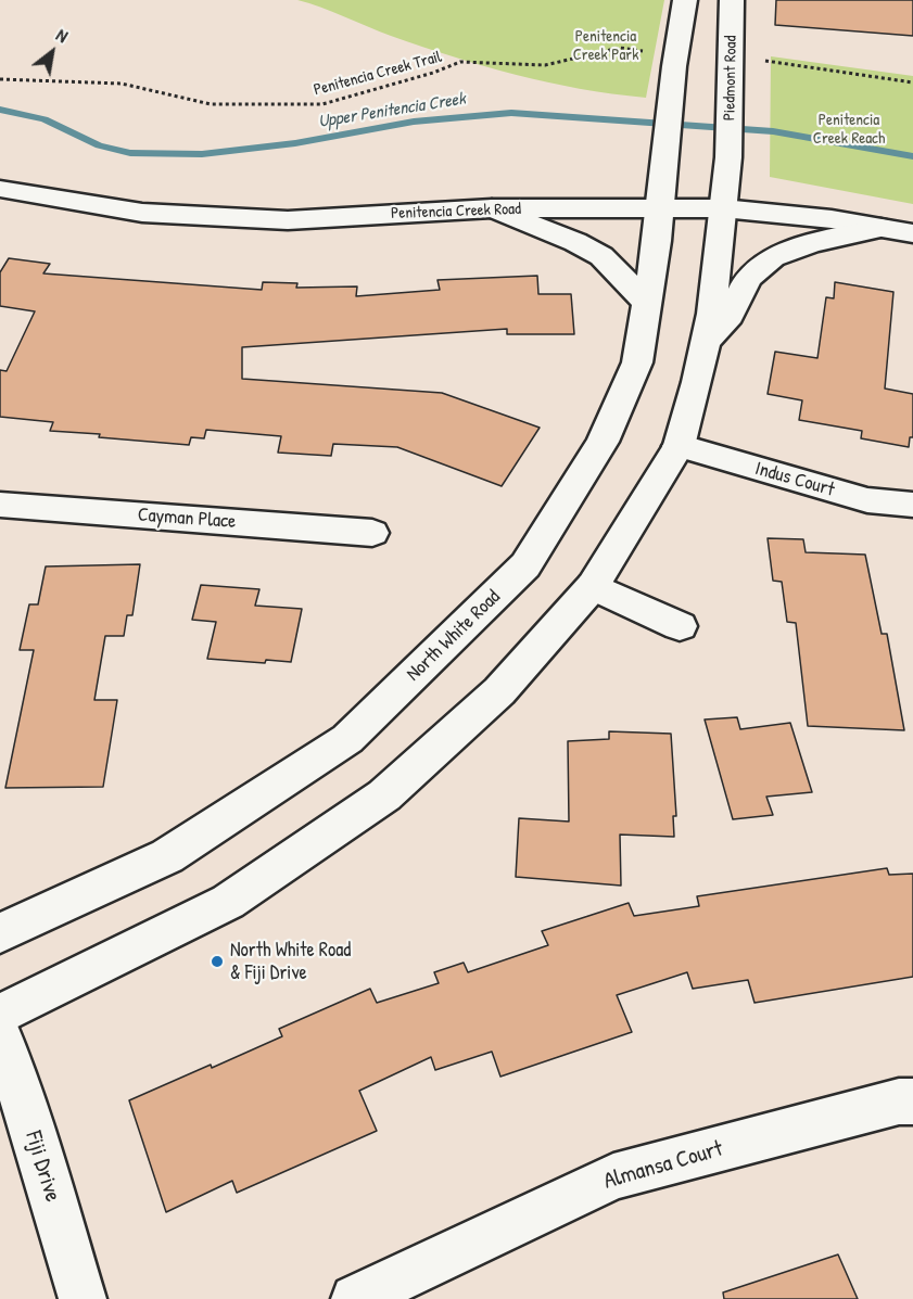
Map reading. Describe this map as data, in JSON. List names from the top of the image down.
{
  "streets": {
    "main road": [
      "Piedmont Road",
      "Penitencia Creek Road",
      "Indus Court",
      "Cayman Place",
      "North White Road",
      "Almansa Court",
      "Fiji Drive"
    ],
    "path": ["Penitencia Creek Trail"]
  },
  "crossings": [
    ["Piedmont Road", "Penitencia Creek Road"],
    ["Penitencia Creek Road", "North White Road"]
  ],
  "water": ["Upper Penitencia Creek"],
  "parks": ["Penitencia Creek Park", "Penitencia Creek Reach"],
  "places": ["North White Road & Fiji Drive"],
  "north": "top right"
}
